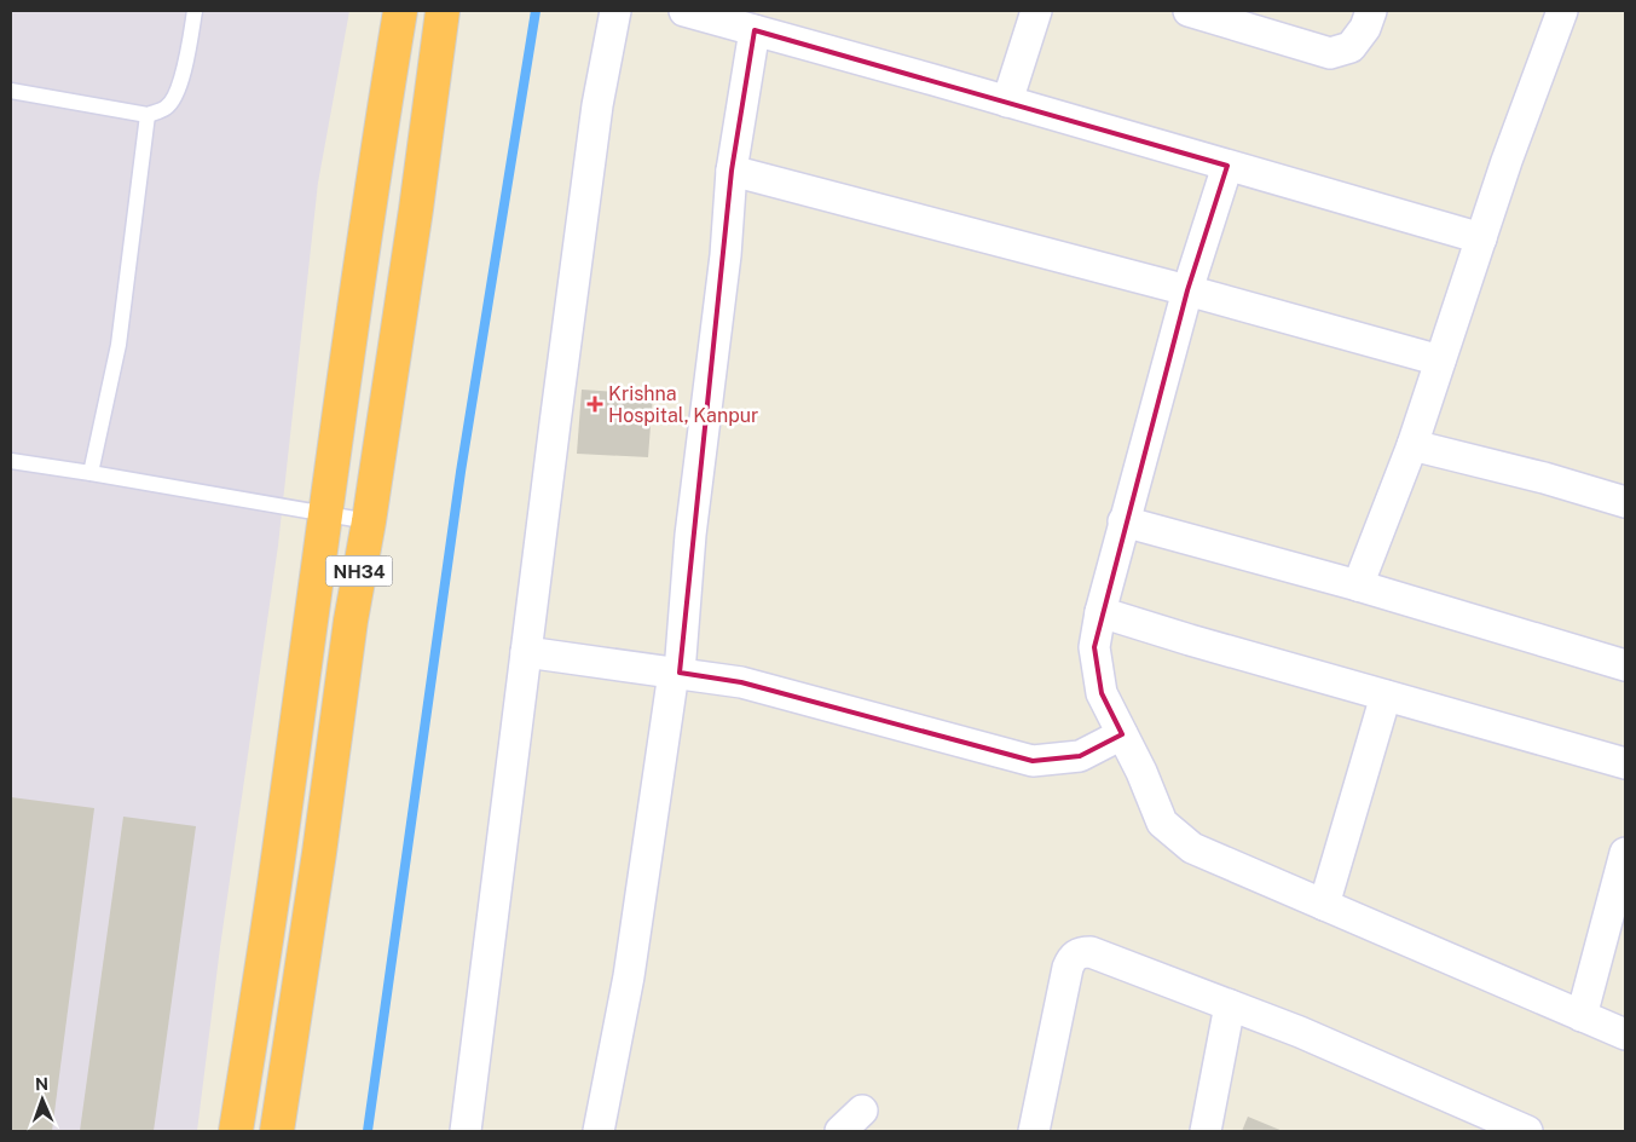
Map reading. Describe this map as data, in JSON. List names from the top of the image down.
{
  "streets": {
    "highway": ["NH34"]
  },
  "places": {
    "health": ["Krishna Hospital, Kanpur"]
  },
  "north": "top"
}
